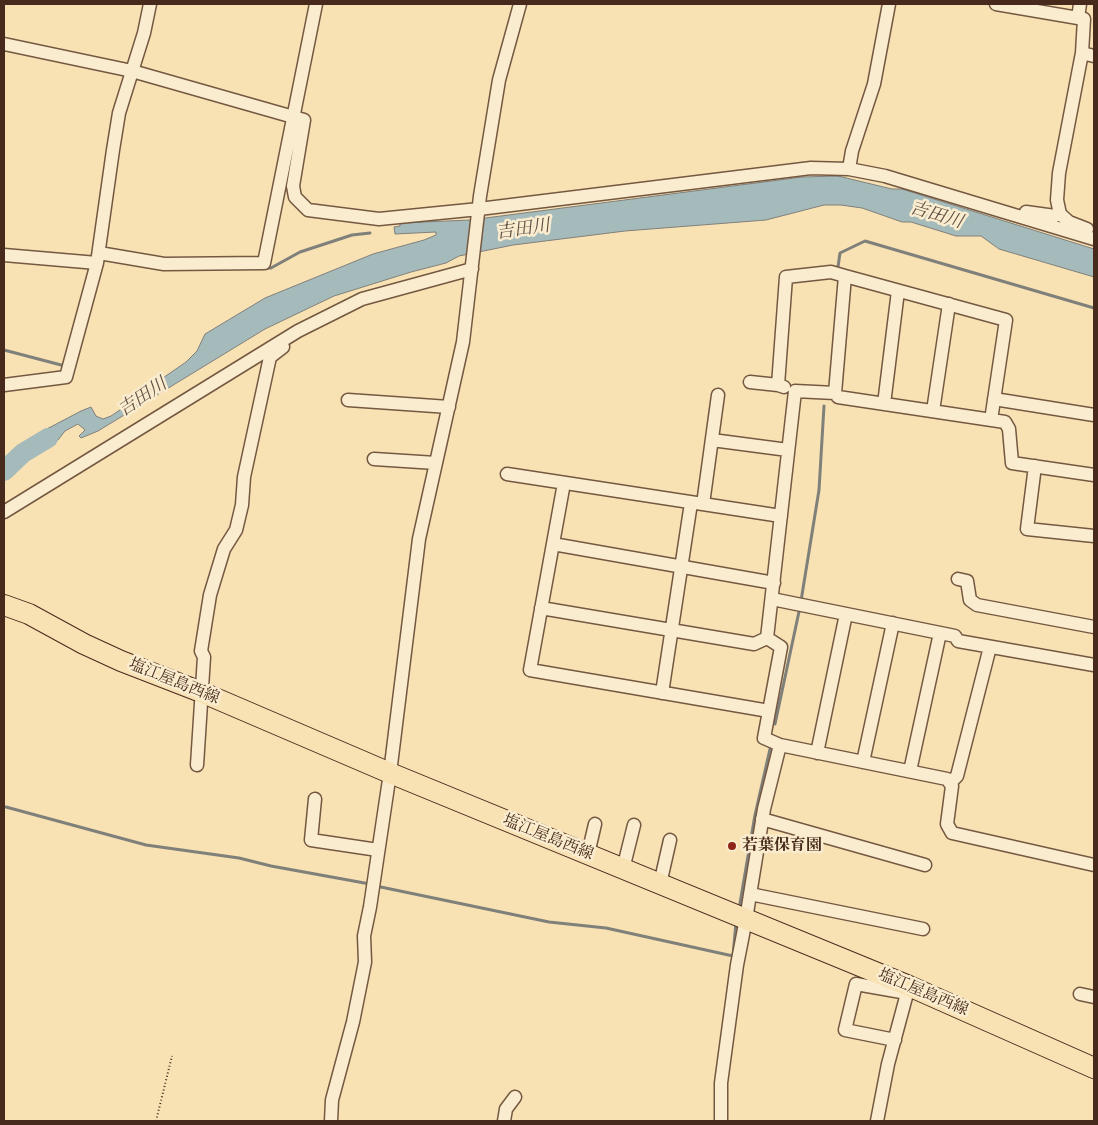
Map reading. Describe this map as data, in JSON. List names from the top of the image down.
{
  "streets": {
    "main road": ["塩江屋島西線"]
  },
  "water": ["吉田川"],
  "places": ["若葉保育園"]
}
